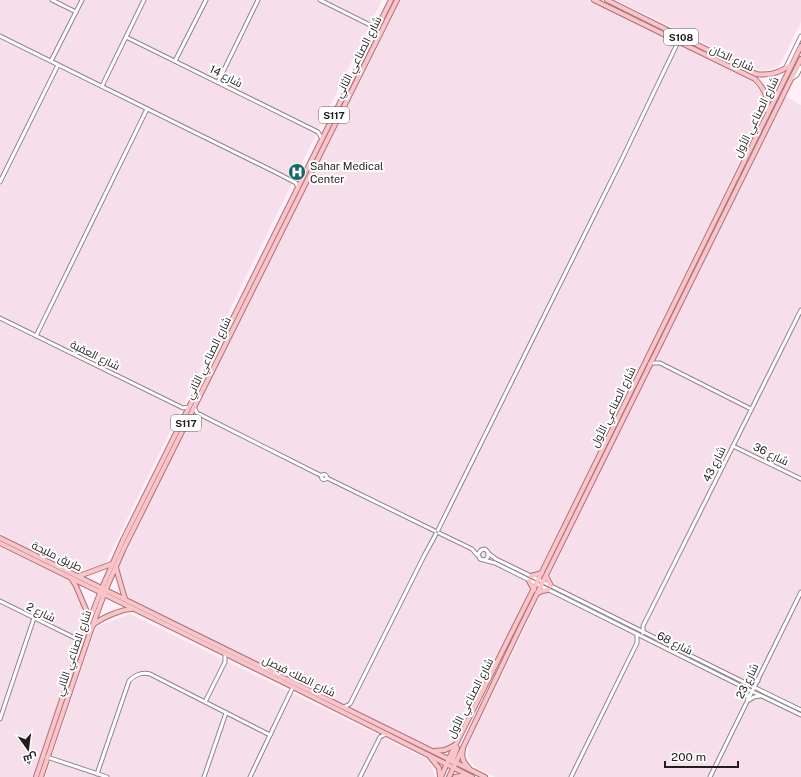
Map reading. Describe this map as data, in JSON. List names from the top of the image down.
{
  "streets": {
    "main road": [
      "S108",
      "شارع الصناعي الثاني",
      "شارع الخان",
      "S117",
      "شارع الصناعي الأول",
      "طريق مليحة",
      "شارع الملك فيصل"
    ],
    "street": [
      "شارع 14",
      "شارع العقبة",
      "شارع 36",
      "شارع 43",
      "شارع 2",
      "شارع 68",
      "شارع 23"
    ]
  },
  "crossings": [
    ["شارع الصناعي الثاني", "طريق مليحة"],
    ["شارع الصناعي الثاني", "شارع 2"],
    ["شارع الصناعي الثاني", "شارع الملك فيصل"],
    ["شارع الصناعي الأول", "شارع 68"],
    ["شارع الصناعي الأول", "شارع الملك فيصل"],
    ["شارع 36", "شارع 43"],
    ["شارع 43", "شارع 68"],
    ["طريق مليحة", "شارع الملك فيصل"],
    ["شارع 68", "شارع 23"]
  ],
  "places": {
    "hospital": ["Sahar Medical Center"]
  },
  "scale_bar": "200 m",
  "north": "bottom"
}
